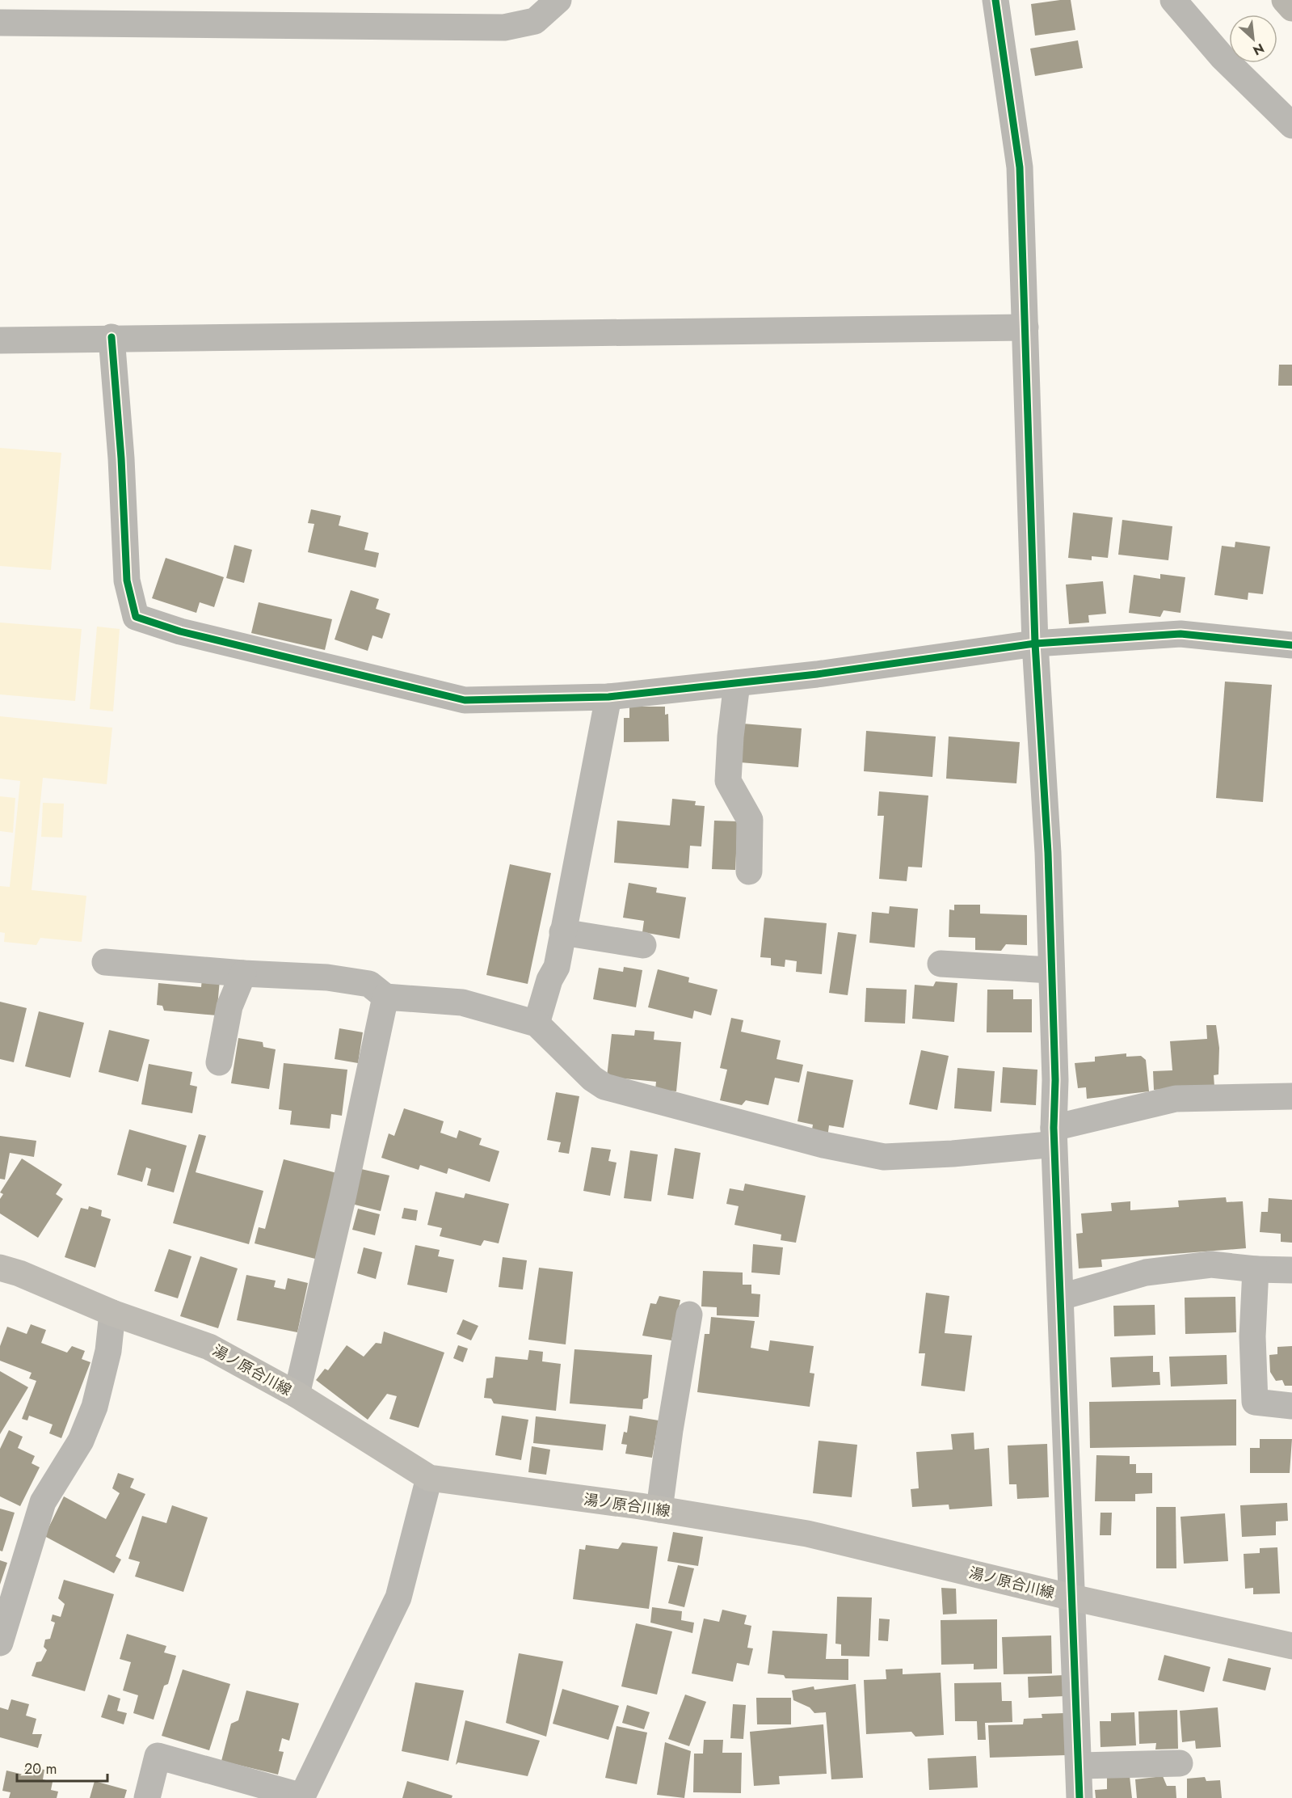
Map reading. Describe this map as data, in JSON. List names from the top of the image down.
{
  "streets": {
    "main road": ["湯ノ原合川線"]
  },
  "scale_bar": "20 m",
  "north": "bottom right"
}
